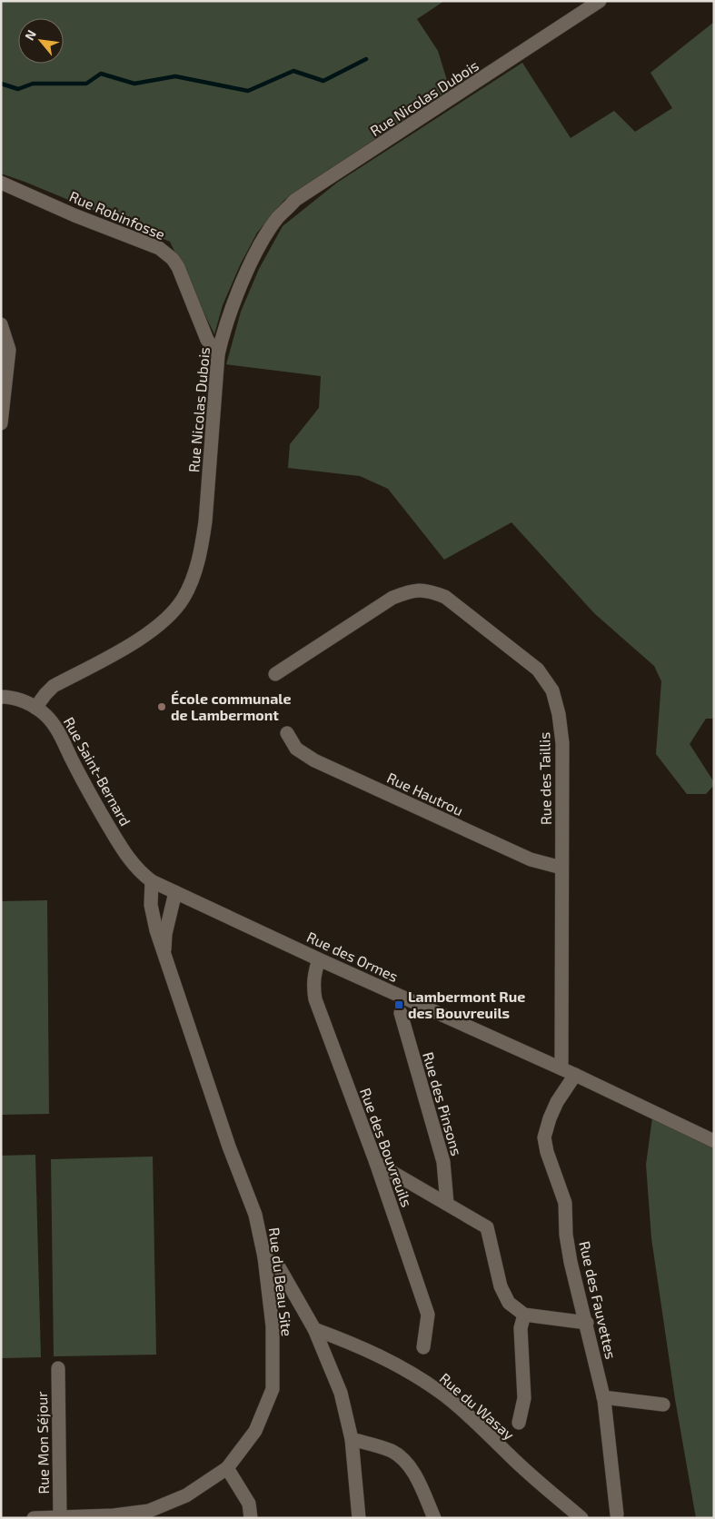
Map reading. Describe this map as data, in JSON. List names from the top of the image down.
{
  "streets": {
    "street": [
      "Rue Nicolas Dubois",
      "Rue Robinfosse",
      "Rue Saint-Bernard",
      "Rue des Taillis",
      "Rue Hautrou",
      "Rue des Ormes",
      "Rue des Pinsons",
      "Rue des Bouvreuils",
      "Rue du Beau Site",
      "Rue des Fauvettes",
      "Rue du Wasay",
      "Rue Mon Séjour"
    ]
  },
  "crossings": [
    ["Rue Nicolas Dubois", "Rue Robinfosse"],
    ["Rue Nicolas Dubois", "Rue Saint-Bernard"],
    ["Rue Saint-Bernard", "Rue des Ormes"],
    ["Rue Saint-Bernard", "Rue du Beau Site"],
    ["Rue des Taillis", "Rue Hautrou"],
    ["Rue des Taillis", "Rue des Ormes"],
    ["Rue des Ormes", "Rue des Bouvreuils"],
    ["Rue des Ormes", "Rue du Beau Site"],
    ["Rue des Ormes", "Rue des Fauvettes"],
    ["Rue du Beau Site", "Rue Mon Séjour"]
  ],
  "places": {
    "other": ["École communale de Lambermont"],
    "transit": ["Lambermont Rue des Bouvreuils"]
  },
  "north": "top left"
}
